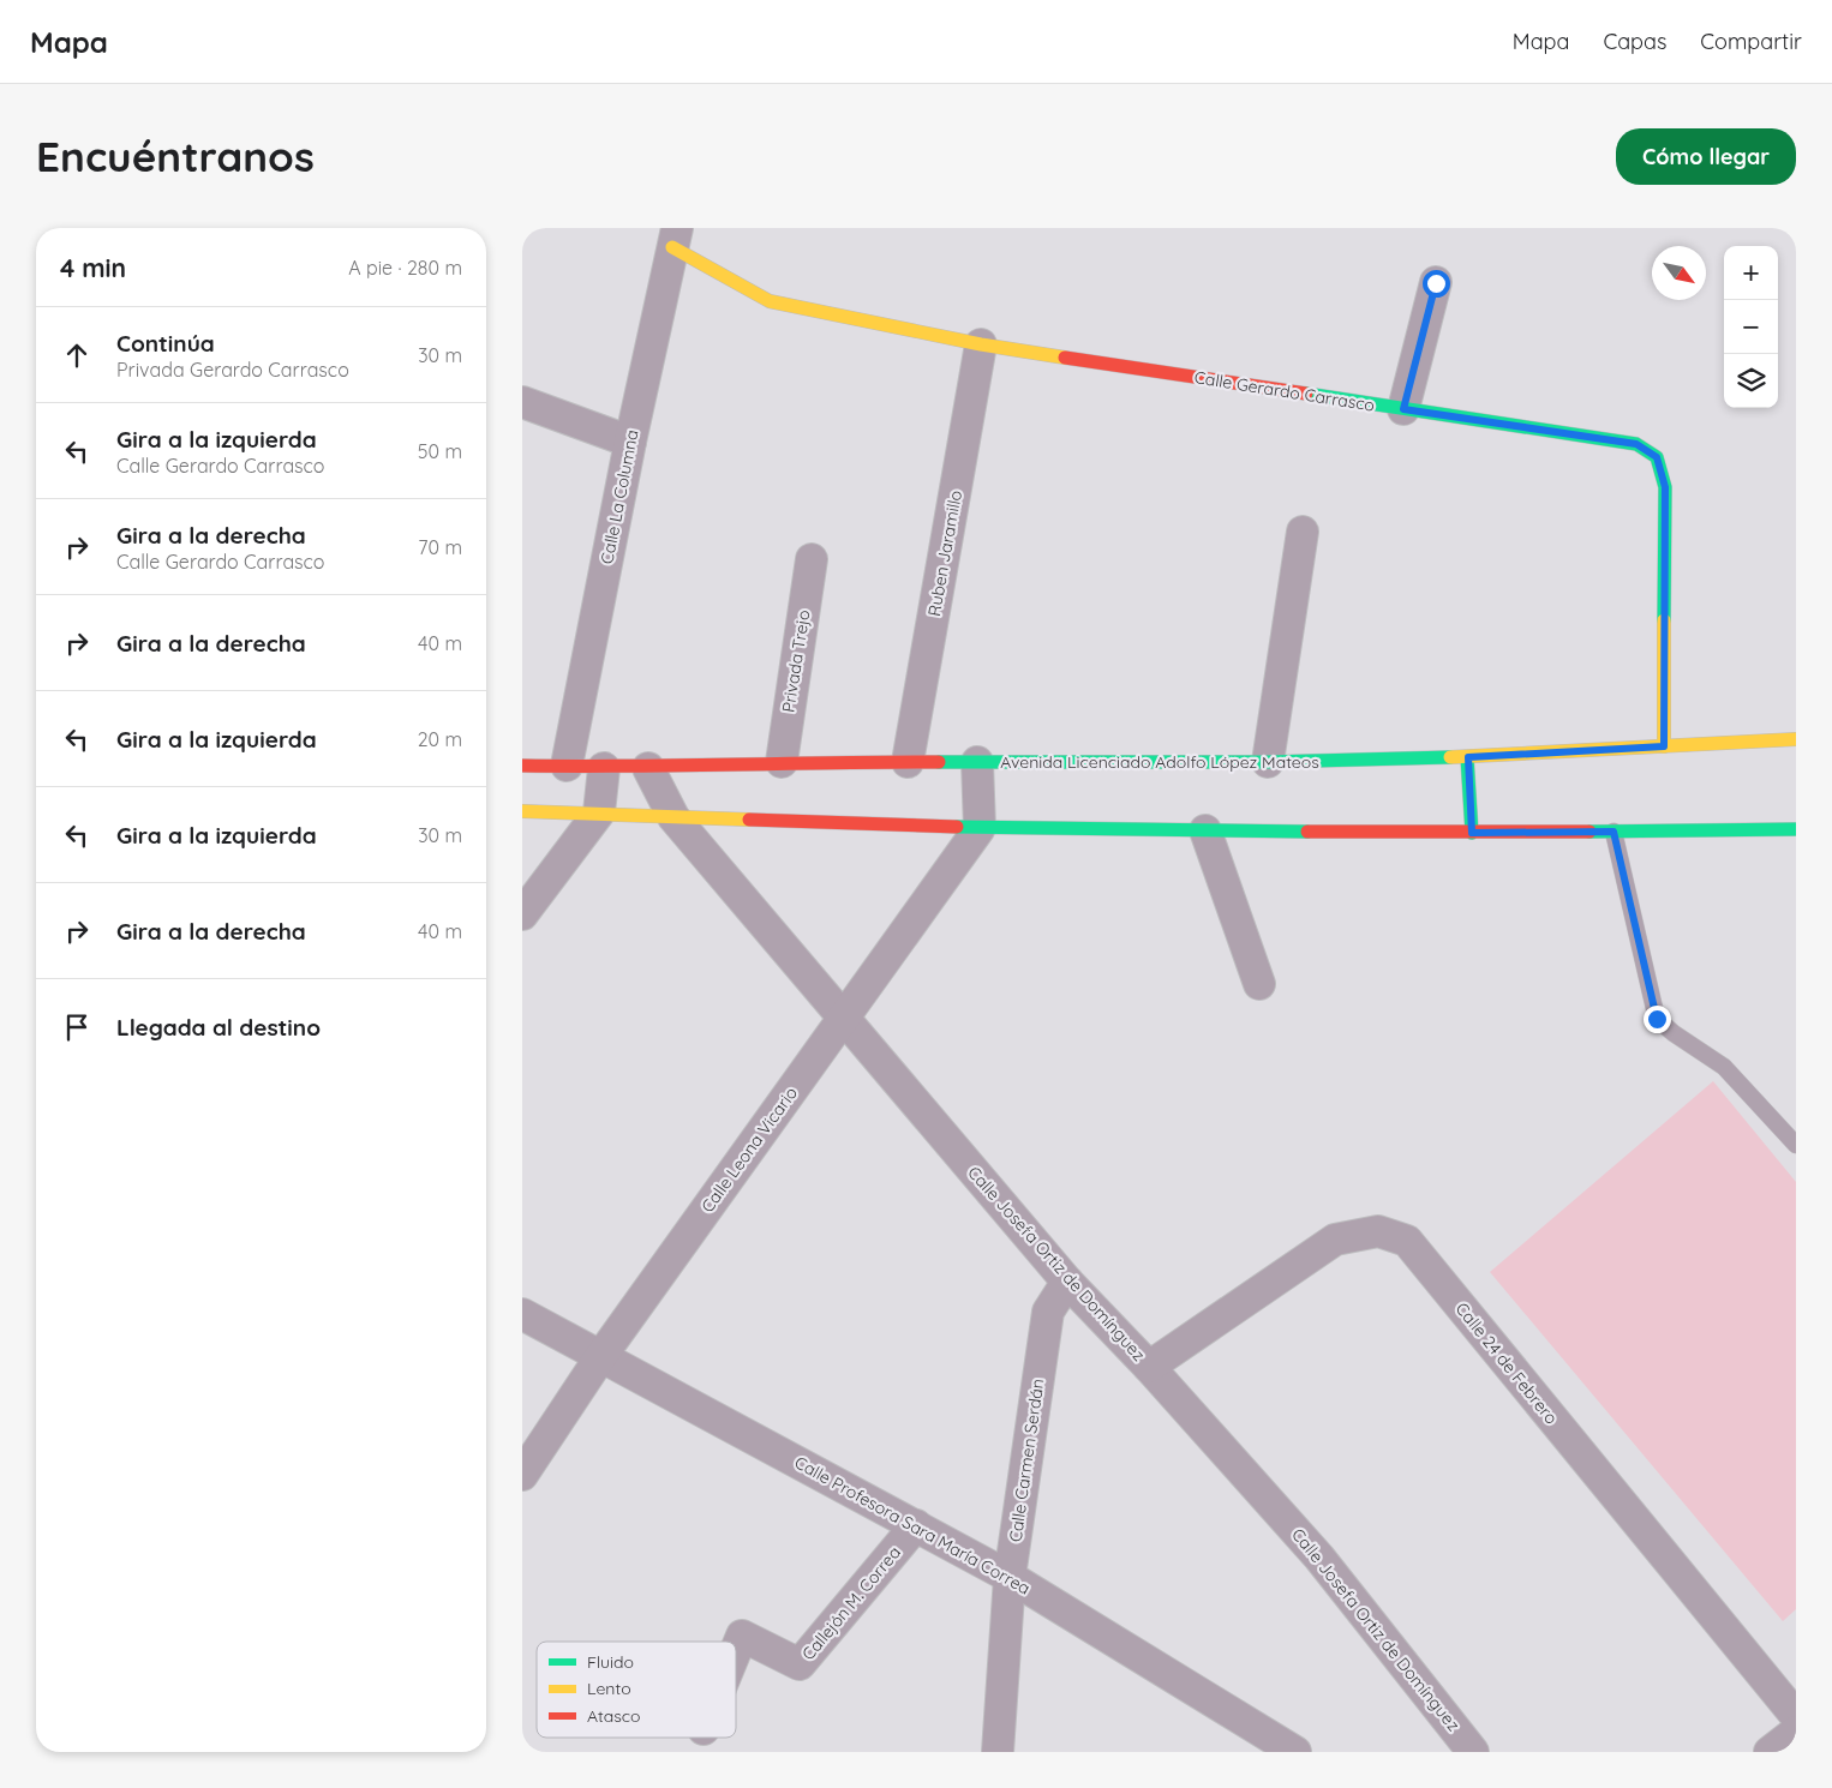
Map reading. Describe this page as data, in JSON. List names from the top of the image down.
{
  "streets": {
    "street": [
      "Calle Gerardo Carrasco",
      "Calle La Columna",
      "Ruben Jaramillo",
      "Privada Trejo",
      "Avenida Licenciado Adolfo López Mateos",
      "Calle Leona Vicario",
      "Calle Josefa Ortiz de Domínguez",
      "Calle 24 de Febrero",
      "Calle Carmen Serdán",
      "Calle Profesora Sara María Correa",
      "Callejón M. Correa"
    ]
  },
  "crossings": [
    ["Calle Gerardo Carrasco", "Calle La Columna"],
    ["Calle Gerardo Carrasco", "Ruben Jaramillo"],
    ["Calle Gerardo Carrasco", "Avenida Licenciado Adolfo López Mateos"],
    ["Calle La Columna", "Avenida Licenciado Adolfo López Mateos"],
    ["Ruben Jaramillo", "Avenida Licenciado Adolfo López Mateos"],
    ["Privada Trejo", "Avenida Licenciado Adolfo López Mateos"],
    ["Avenida Licenciado Adolfo López Mateos", "Calle Josefa Ortiz de Domínguez"],
    ["Calle Leona Vicario", "Calle Josefa Ortiz de Domínguez"],
    ["Calle Leona Vicario", "Calle Profesora Sara María Correa"],
    ["Calle Josefa Ortiz de Domínguez", "Calle 24 de Febrero"],
    ["Calle Josefa Ortiz de Domínguez", "Calle Carmen Serdán"],
    ["Calle Carmen Serdán", "Calle Profesora Sara María Correa"],
    ["Calle Profesora Sara María Correa", "Callejón M. Correa"]
  ],
  "legend": ["Fluido", "Lento", "Atasco"],
  "north": "bottom right",
  "page": {
    "header": "Mapa",
    "nav": ["Mapa", "Capas", "Compartir"],
    "buttons": "Cómo llegar",
    "title": "Encuéntranos",
    "heading": ["4 min", "A pie · 280 m"],
    "map_buttons": ["+", "−"],
    "list": [
      ["Continúa", "Privada Gerardo Carrasco", "30 m"],
      ["Gira a la izquierda", "Calle Gerardo Carrasco", "50 m"],
      ["Gira a la derecha", "Calle Gerardo Carrasco", "70 m"],
      ["Gira a la derecha", "40 m"],
      ["Gira a la izquierda", "20 m"],
      ["Gira a la izquierda", "30 m"],
      ["Gira a la derecha", "40 m"],
      "Llegada al destino"
    ]
  }
}
